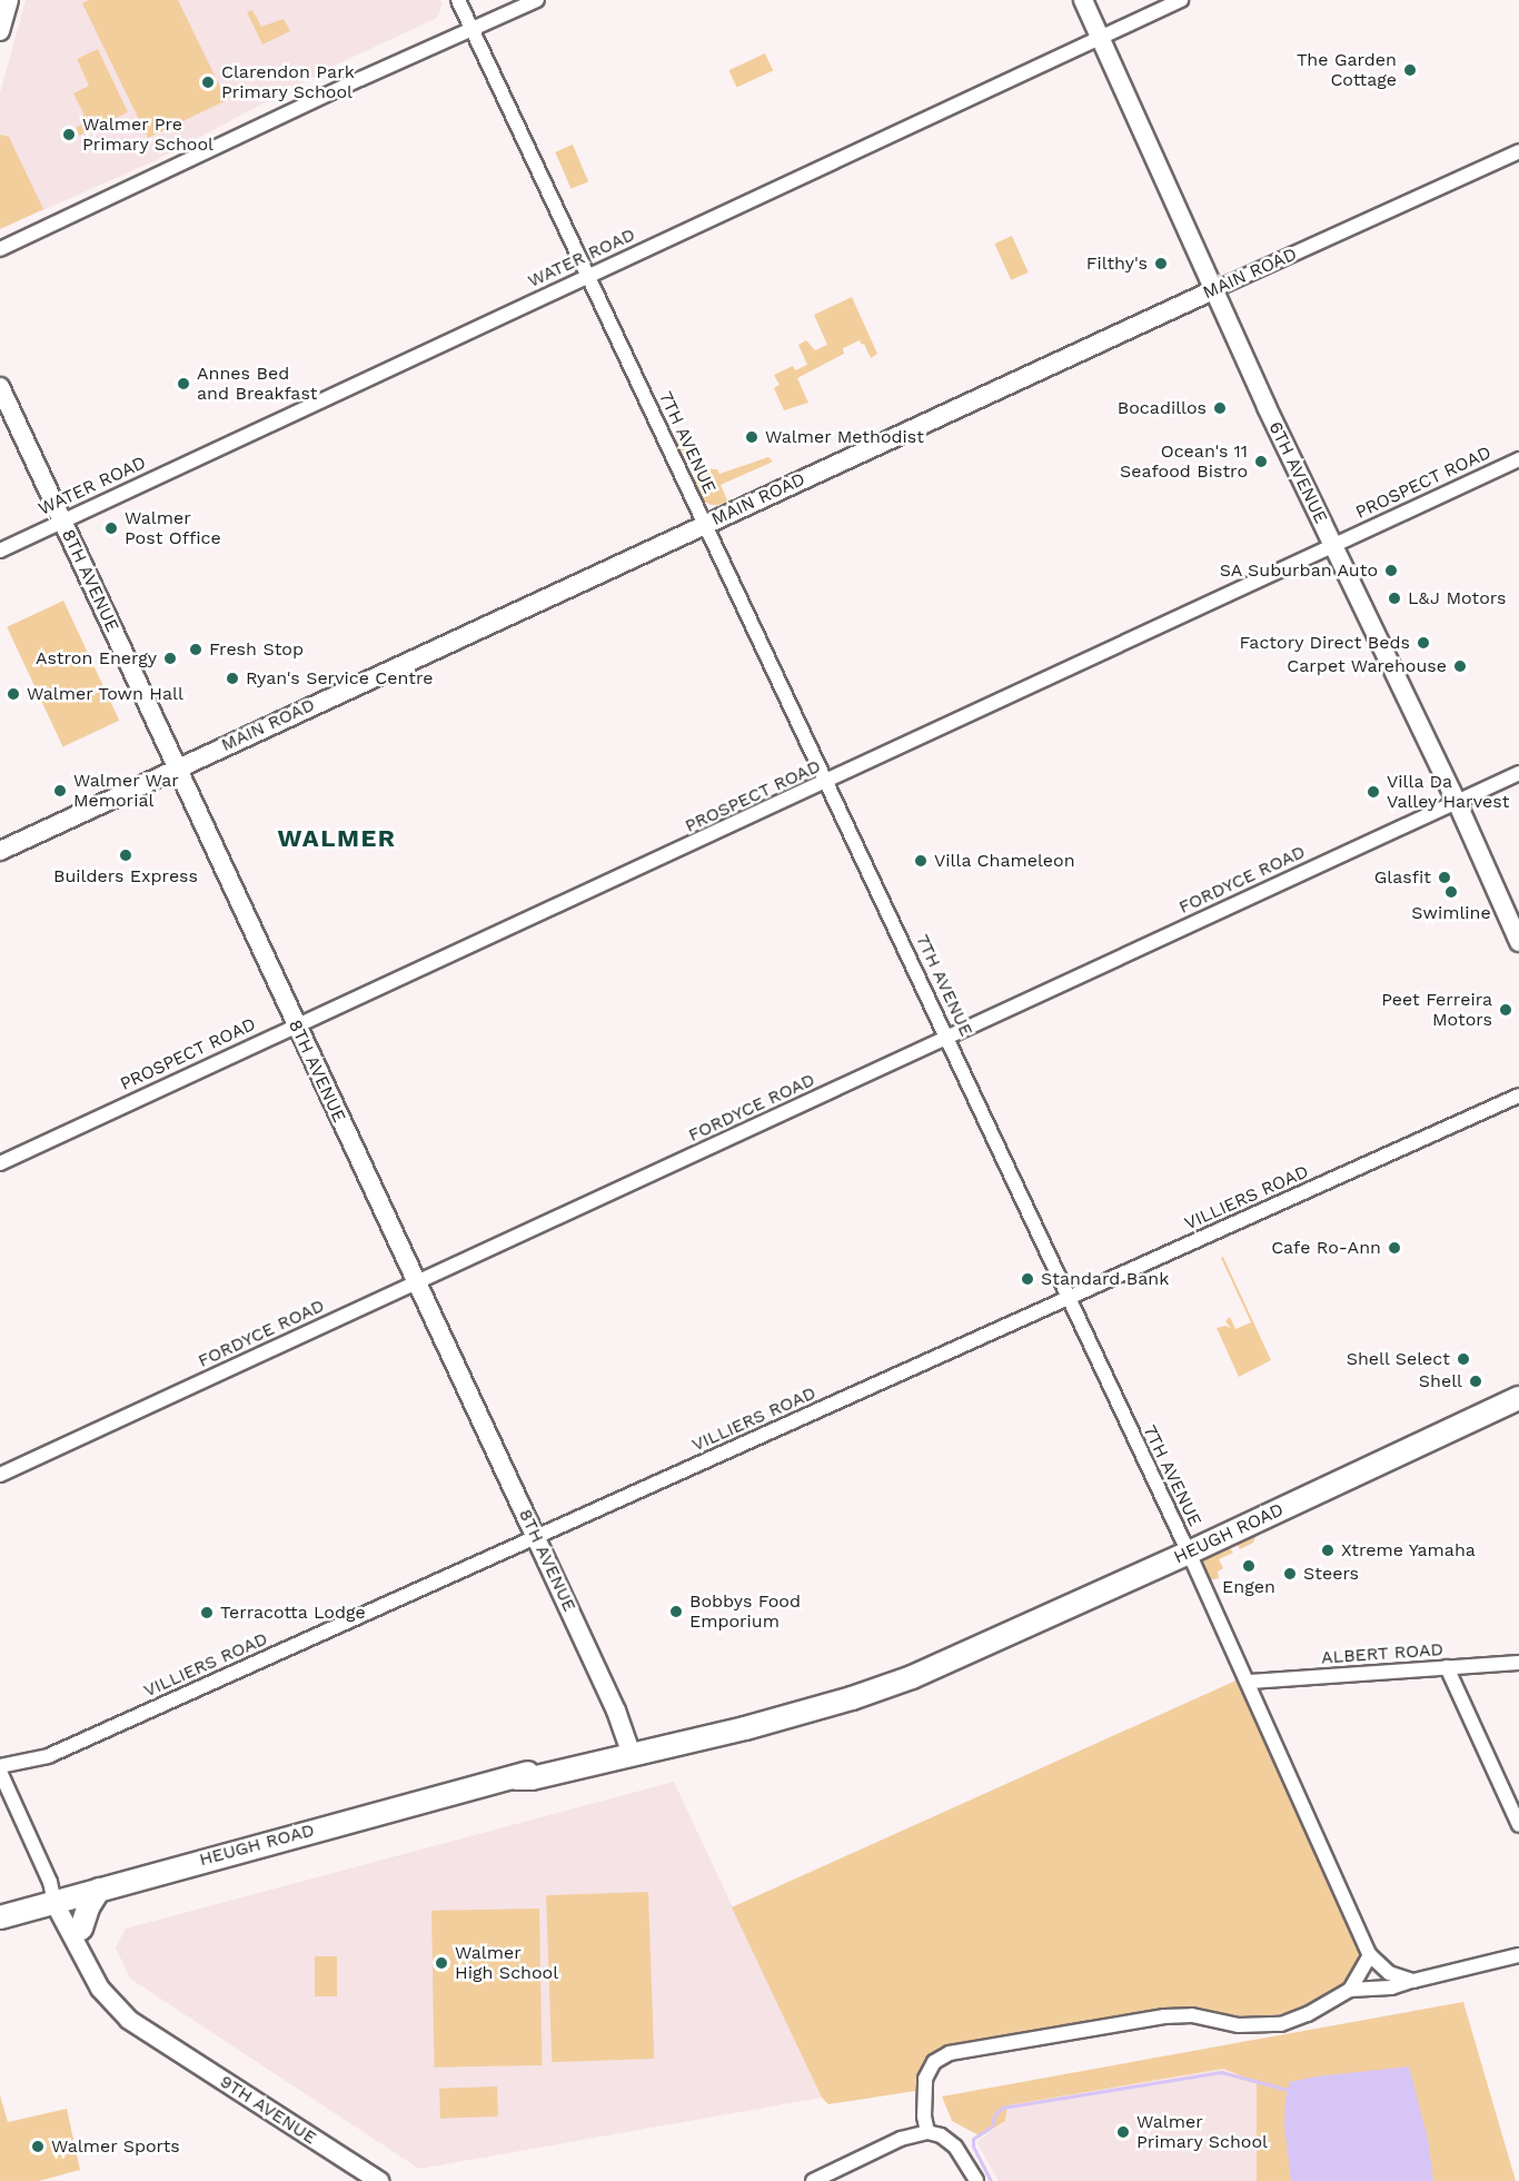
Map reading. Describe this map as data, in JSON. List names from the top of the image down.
{
  "streets": {
    "main road": ["HEUGH ROAD"],
    "street": [
      "WATER ROAD",
      "MAIN ROAD",
      "7TH AVENUE",
      "6TH AVENUE",
      "PROSPECT ROAD",
      "8TH AVENUE",
      "FORDYCE ROAD",
      "VILLIERS ROAD",
      "ALBERT ROAD",
      "9TH AVENUE"
    ]
  },
  "crossings": [
    ["WATER ROAD", "7TH AVENUE"],
    ["WATER ROAD", "6TH AVENUE"],
    ["WATER ROAD", "8TH AVENUE"],
    ["MAIN ROAD", "7TH AVENUE"],
    ["MAIN ROAD", "6TH AVENUE"],
    ["MAIN ROAD", "8TH AVENUE"],
    ["7TH AVENUE", "PROSPECT ROAD"],
    ["7TH AVENUE", "FORDYCE ROAD"],
    ["7TH AVENUE", "VILLIERS ROAD"],
    ["7TH AVENUE", "HEUGH ROAD"],
    ["7TH AVENUE", "ALBERT ROAD"],
    ["6TH AVENUE", "PROSPECT ROAD"],
    ["6TH AVENUE", "FORDYCE ROAD"],
    ["PROSPECT ROAD", "8TH AVENUE"],
    ["8TH AVENUE", "FORDYCE ROAD"],
    ["8TH AVENUE", "VILLIERS ROAD"],
    ["8TH AVENUE", "HEUGH ROAD"],
    ["HEUGH ROAD", "9TH AVENUE"]
  ],
  "districts": ["WALMER"],
  "places": [
    "The Garden Cottage",
    "Clarendon Park Primary School",
    "Walmer Pre Primary School",
    "Filthy's",
    "Annes Bed and Breakfast",
    "Bocadillos",
    "Walmer Methodist",
    "Ocean's 11 Seafood Bistro",
    "Walmer Post Office",
    "SA Suburban Auto",
    "L&J Motors",
    "Factory Direct Beds",
    "Fresh Stop",
    "Astron Energy",
    "Carpet Warehouse",
    "Ryan's Service Centre",
    "Walmer Town Hall",
    "Walmer War Memorial",
    "Villa Da Valley Harvest",
    "Builders Express",
    "Villa Chameleon",
    "Glasfit",
    "Swimline",
    "Peet Ferreira Motors",
    "Cafe Ro-Ann",
    "Standard Bank",
    "Shell Select",
    "Shell",
    "Xtreme Yamaha",
    "Engen",
    "Steers",
    "Bobbys Food Emporium",
    "Terracotta Lodge",
    "Walmer High School",
    "Walmer Primary School",
    "Walmer Sports"
  ]
}
